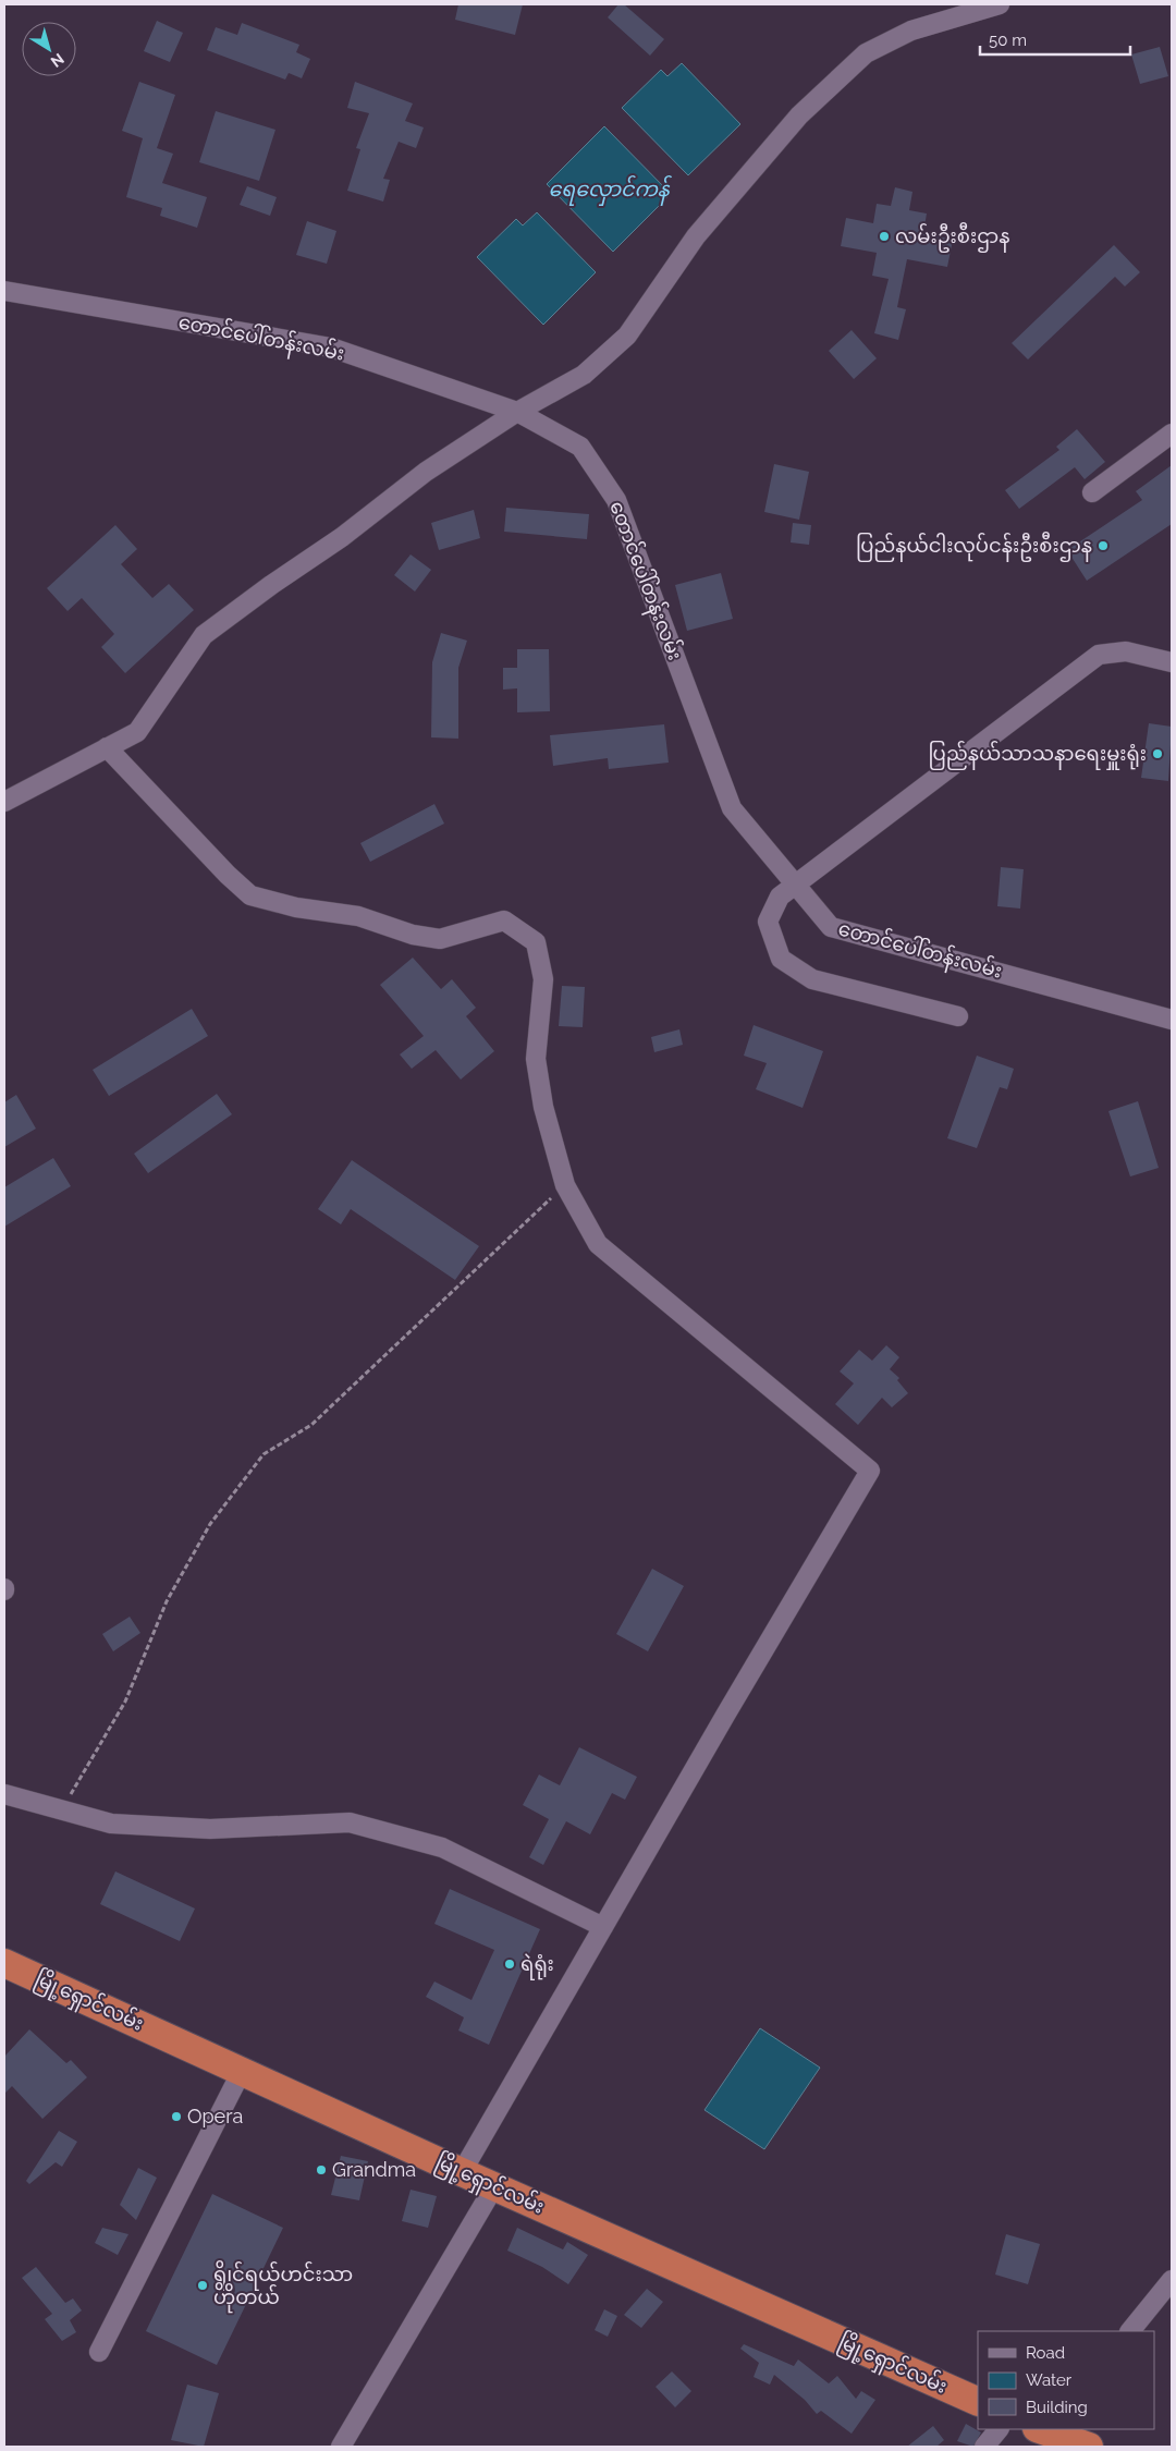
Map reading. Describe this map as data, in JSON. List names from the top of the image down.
{
  "streets": {
    "highway": ["မြို့ရှောင်လမ်း"],
    "street": ["တောင်ပေါ်တန်းလမ်း"]
  },
  "water": ["ရေလှောင်ကန်"],
  "places": [
    "လမ်းဦးစီးဌာန",
    "ပြည်နယ်ငါးလုပ်ငန်းဦးစီးဌာန",
    "ပြည်နယ်သာသနာရေးမှူးရုံး",
    "ရဲရုံး",
    "Opera",
    "Grandma",
    "ရွိုင်ရယ်ဟင်းသာ ဟိုတယ်"
  ],
  "legend": ["Road", "Water", "Building"],
  "scale_bar": "50 m",
  "north": "bottom right"
}
